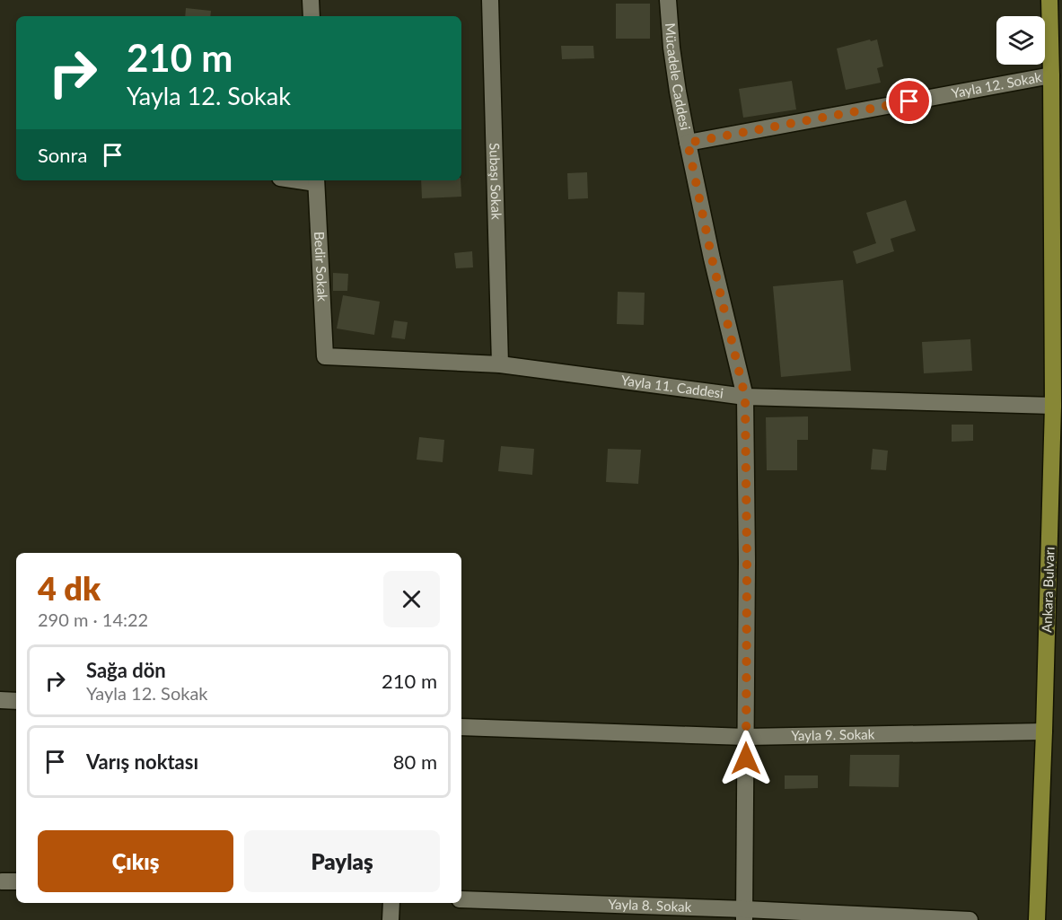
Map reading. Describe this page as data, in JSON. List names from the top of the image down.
{
  "streets": {
    "main road": ["Ankara Bulvarı"],
    "street": [
      "Mücadele Caddesi",
      "Yayla 12. Sokak",
      "Subaşı Sokak",
      "Bedir Sokak",
      "Yayla 11. Caddesi",
      "Yayla 9. Sokak",
      "Yayla 8. Sokak"
    ]
  },
  "crossings": [
    ["Mücadele Caddesi", "Yayla 12. Sokak"],
    ["Mücadele Caddesi", "Yayla 11. Caddesi"],
    ["Mücadele Caddesi", "Yayla 9. Sokak"],
    ["Mücadele Caddesi", "Yayla 8. Sokak"],
    ["Yayla 12. Sokak", "Ankara Bulvarı"],
    ["Subaşı Sokak", "Yayla 11. Caddesi"],
    ["Bedir Sokak", "Yayla 11. Caddesi"],
    ["Yayla 11. Caddesi", "Ankara Bulvarı"],
    ["Ankara Bulvarı", "Yayla 9. Sokak"]
  ],
  "page": {
    "turn": ["210 m", "Yayla 12. Sokak"],
    "then": "Sonra",
    "heading": ["4 dk", "290 m · 14:22"],
    "list": [
      {
        "name": "Sağa dön",
        "note": "Yayla 12. Sokak",
        "value": "210 m"
      },
      {
        "name": "Varış noktası",
        "value": "80 m"
      }
    ],
    "buttons": ["Çıkış", "Paylaş"]
  }
}
